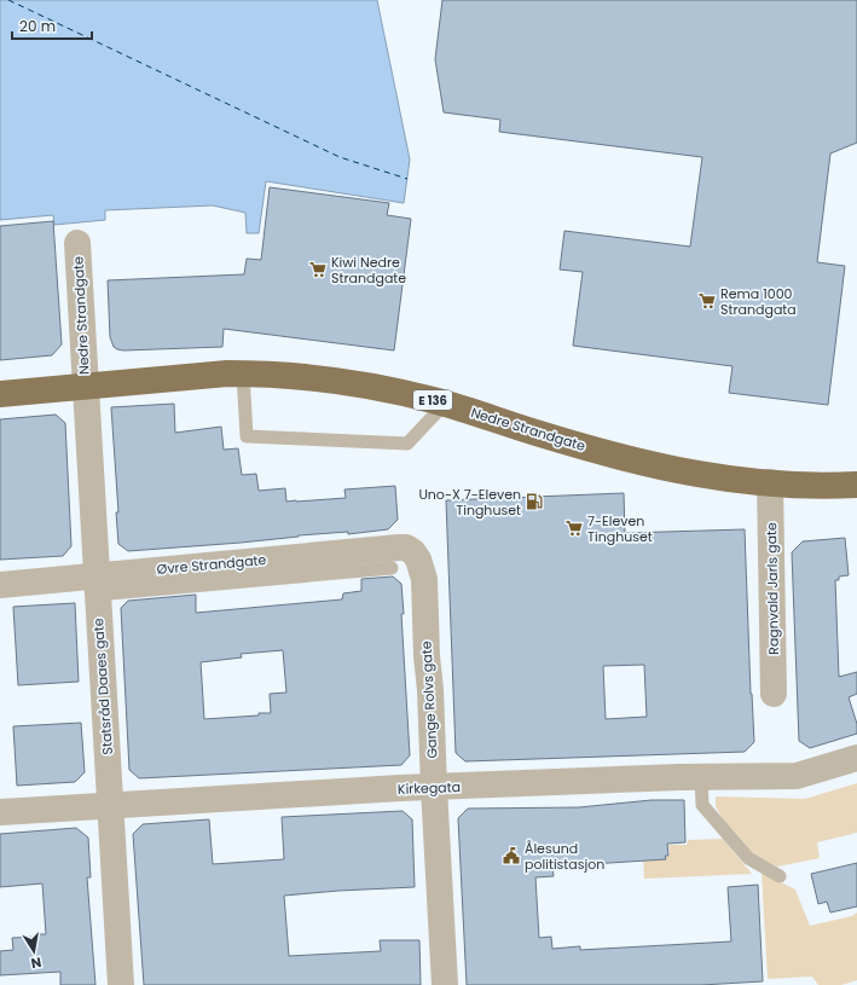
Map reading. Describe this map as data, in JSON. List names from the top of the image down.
{
  "streets": {
    "highway": ["Nedre Strandgate", "E 136"],
    "street": [
      "Øvre Strandgate",
      "Ragnvald Jarls gate",
      "Statsråd Daaes gate",
      "Gange Rolvs gate",
      "Kirkegata"
    ]
  },
  "crossings": [
    ["Nedre Strandgate", "Ragnvald Jarls gate"],
    ["Nedre Strandgate", "Statsråd Daaes gate"],
    ["Øvre Strandgate", "Statsråd Daaes gate"],
    ["Øvre Strandgate", "Gange Rolvs gate"],
    ["Statsråd Daaes gate", "Kirkegata"],
    ["Gange Rolvs gate", "Kirkegata"]
  ],
  "places": {
    "supermarket": ["Kiwi Nedre Strandgate", "Rema 1000 Strandgata", "7-Eleven Tinghuset"],
    "fuel station": ["Uno-X 7-Eleven Tinghuset"],
    "public building": ["Ålesund politistasjon"]
  },
  "scale_bar": "20 m",
  "north": "bottom"
}
